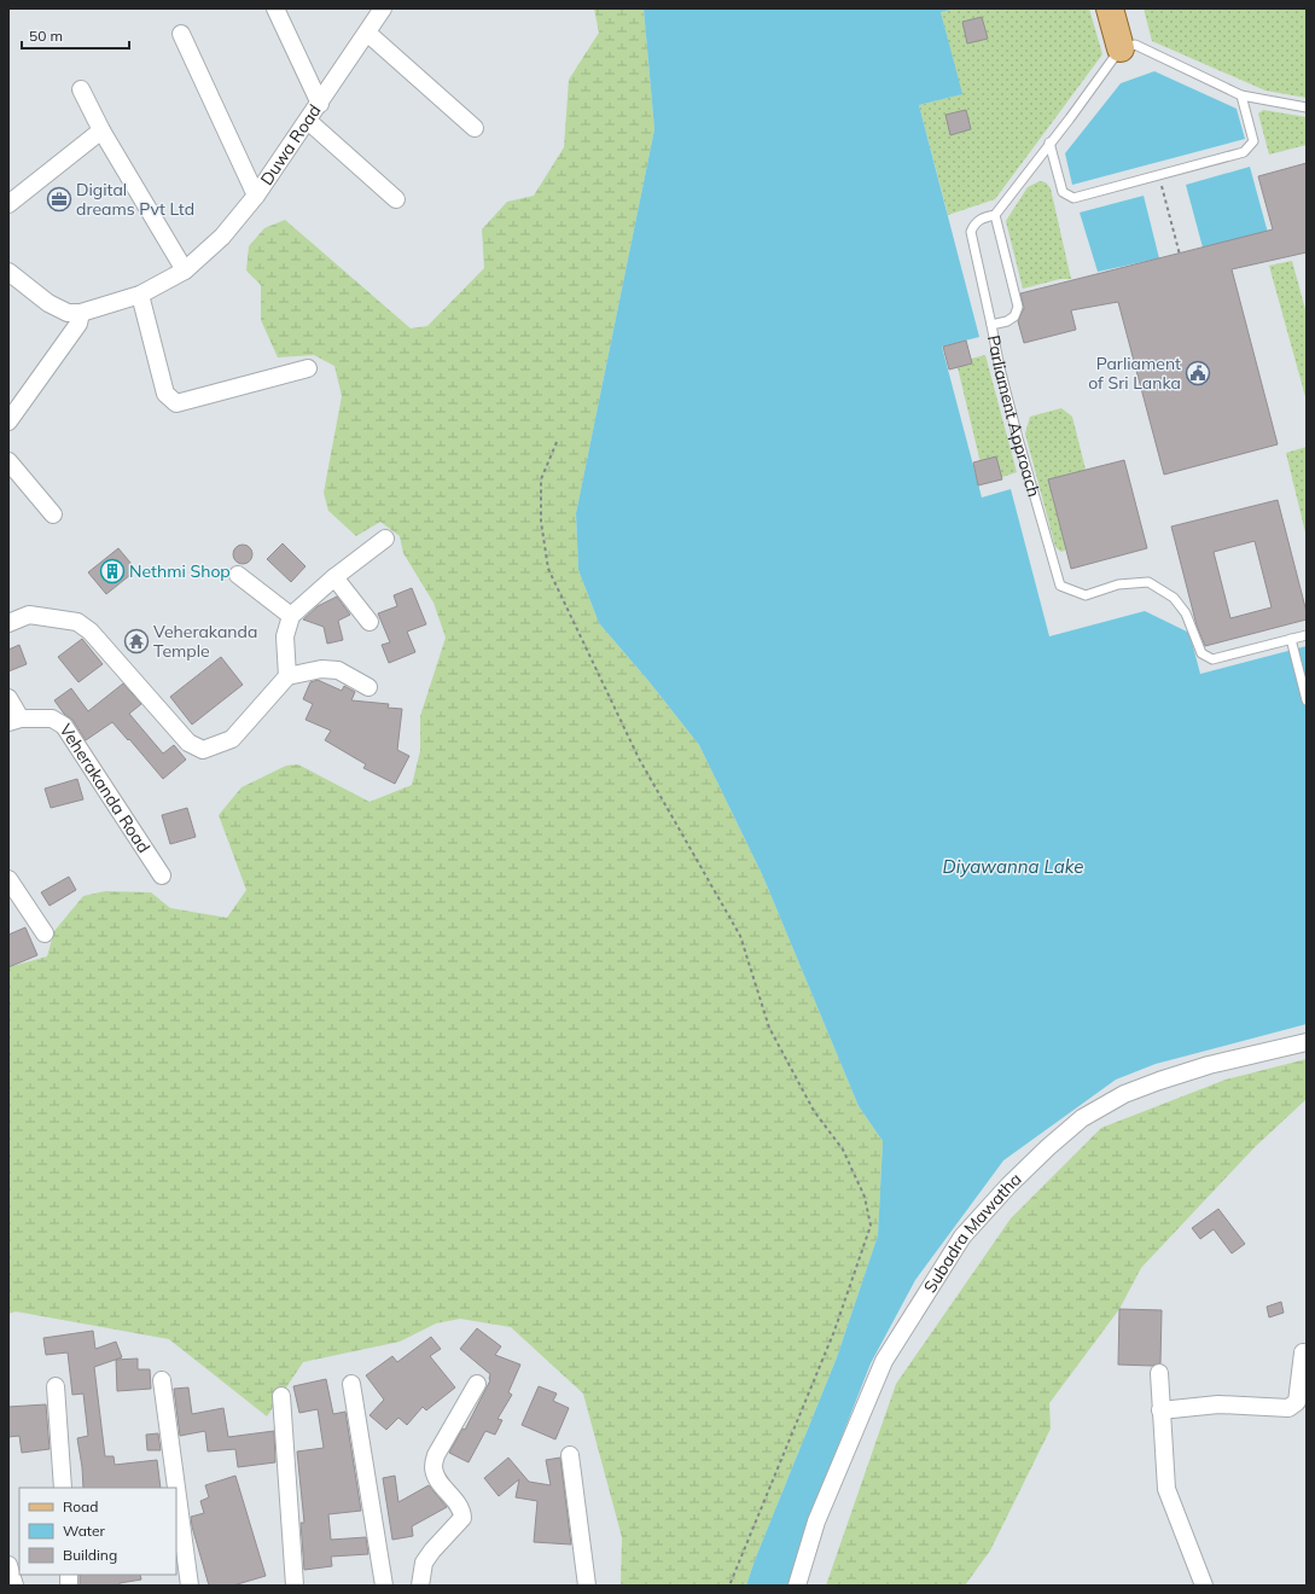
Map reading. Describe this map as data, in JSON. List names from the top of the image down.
{
  "streets": {
    "street": ["Duwa Road", "Veherakanda Road", "Subadra Mawatha"],
    "lane": ["Parliament Approach"]
  },
  "water": ["Diyawanna Lake"],
  "places": {
    "office": ["Digital dreams Pvt Ltd"],
    "public building": ["Parliament of Sri Lanka"],
    "building": ["Nethmi Shop"],
    "temple": ["Veherakanda Temple"]
  },
  "legend": ["Road", "Water", "Building"],
  "scale_bar": "50 m"
}
